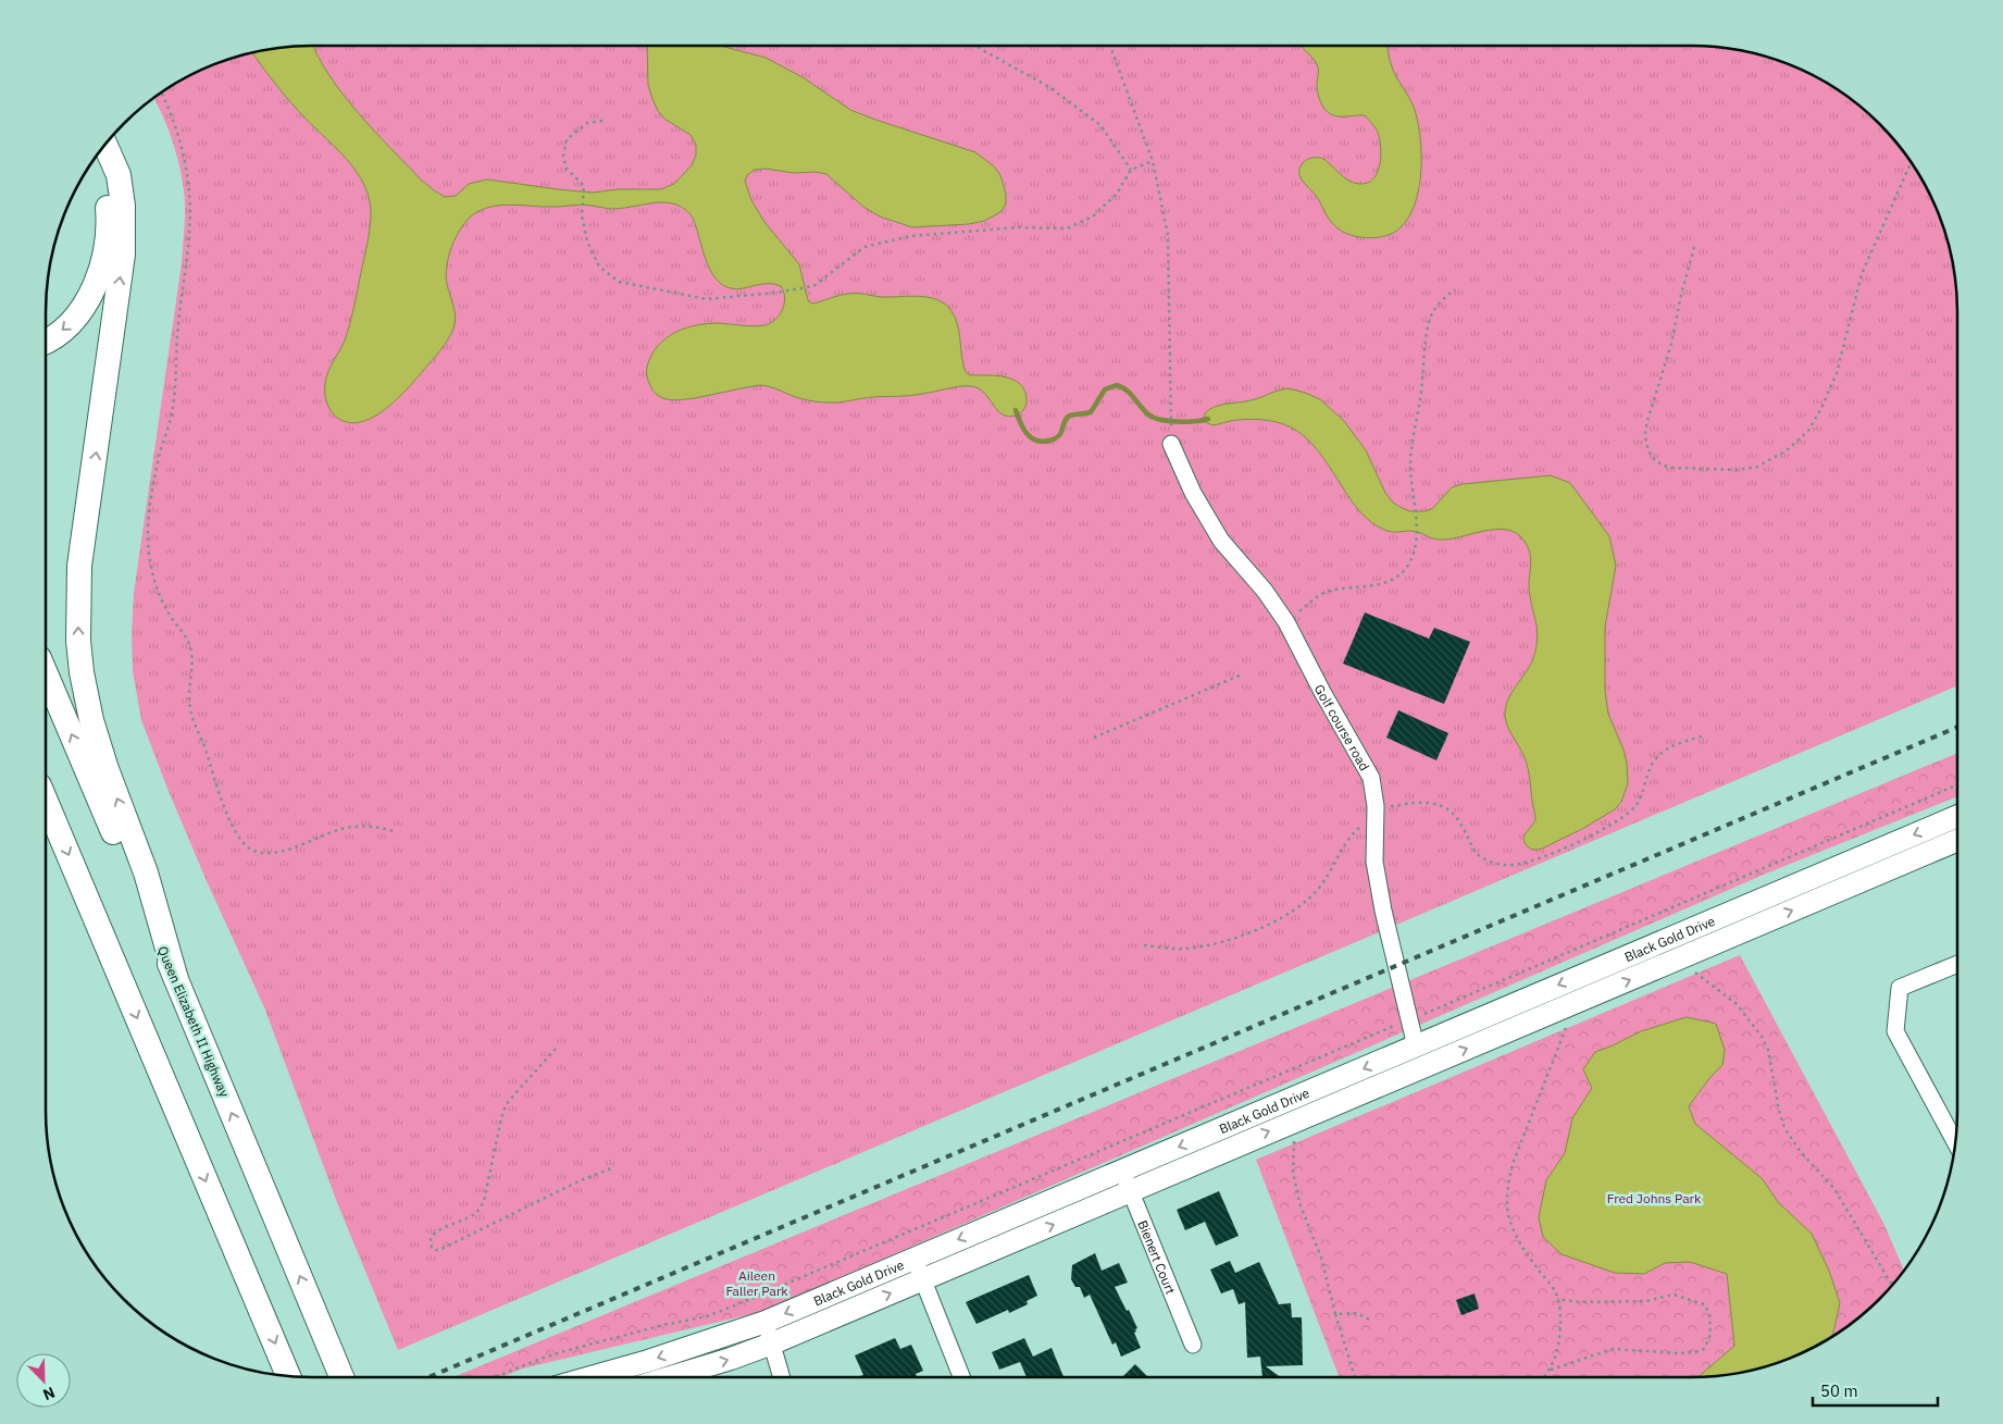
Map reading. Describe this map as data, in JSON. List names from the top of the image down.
{
  "streets": {
    "highway": ["Queen Elizabeth II Highway"],
    "main road": ["Black Gold Drive"],
    "street": ["Golf course road", "Bienert Court"]
  },
  "crossings": [
    ["Golf course road", "Black Gold Drive"],
    ["Black Gold Drive", "Bienert Court"]
  ],
  "parks": ["Fred Johns Park", "Aileen Faller Park"],
  "scale_bar": "50 m",
  "north": "bottom right"
}
